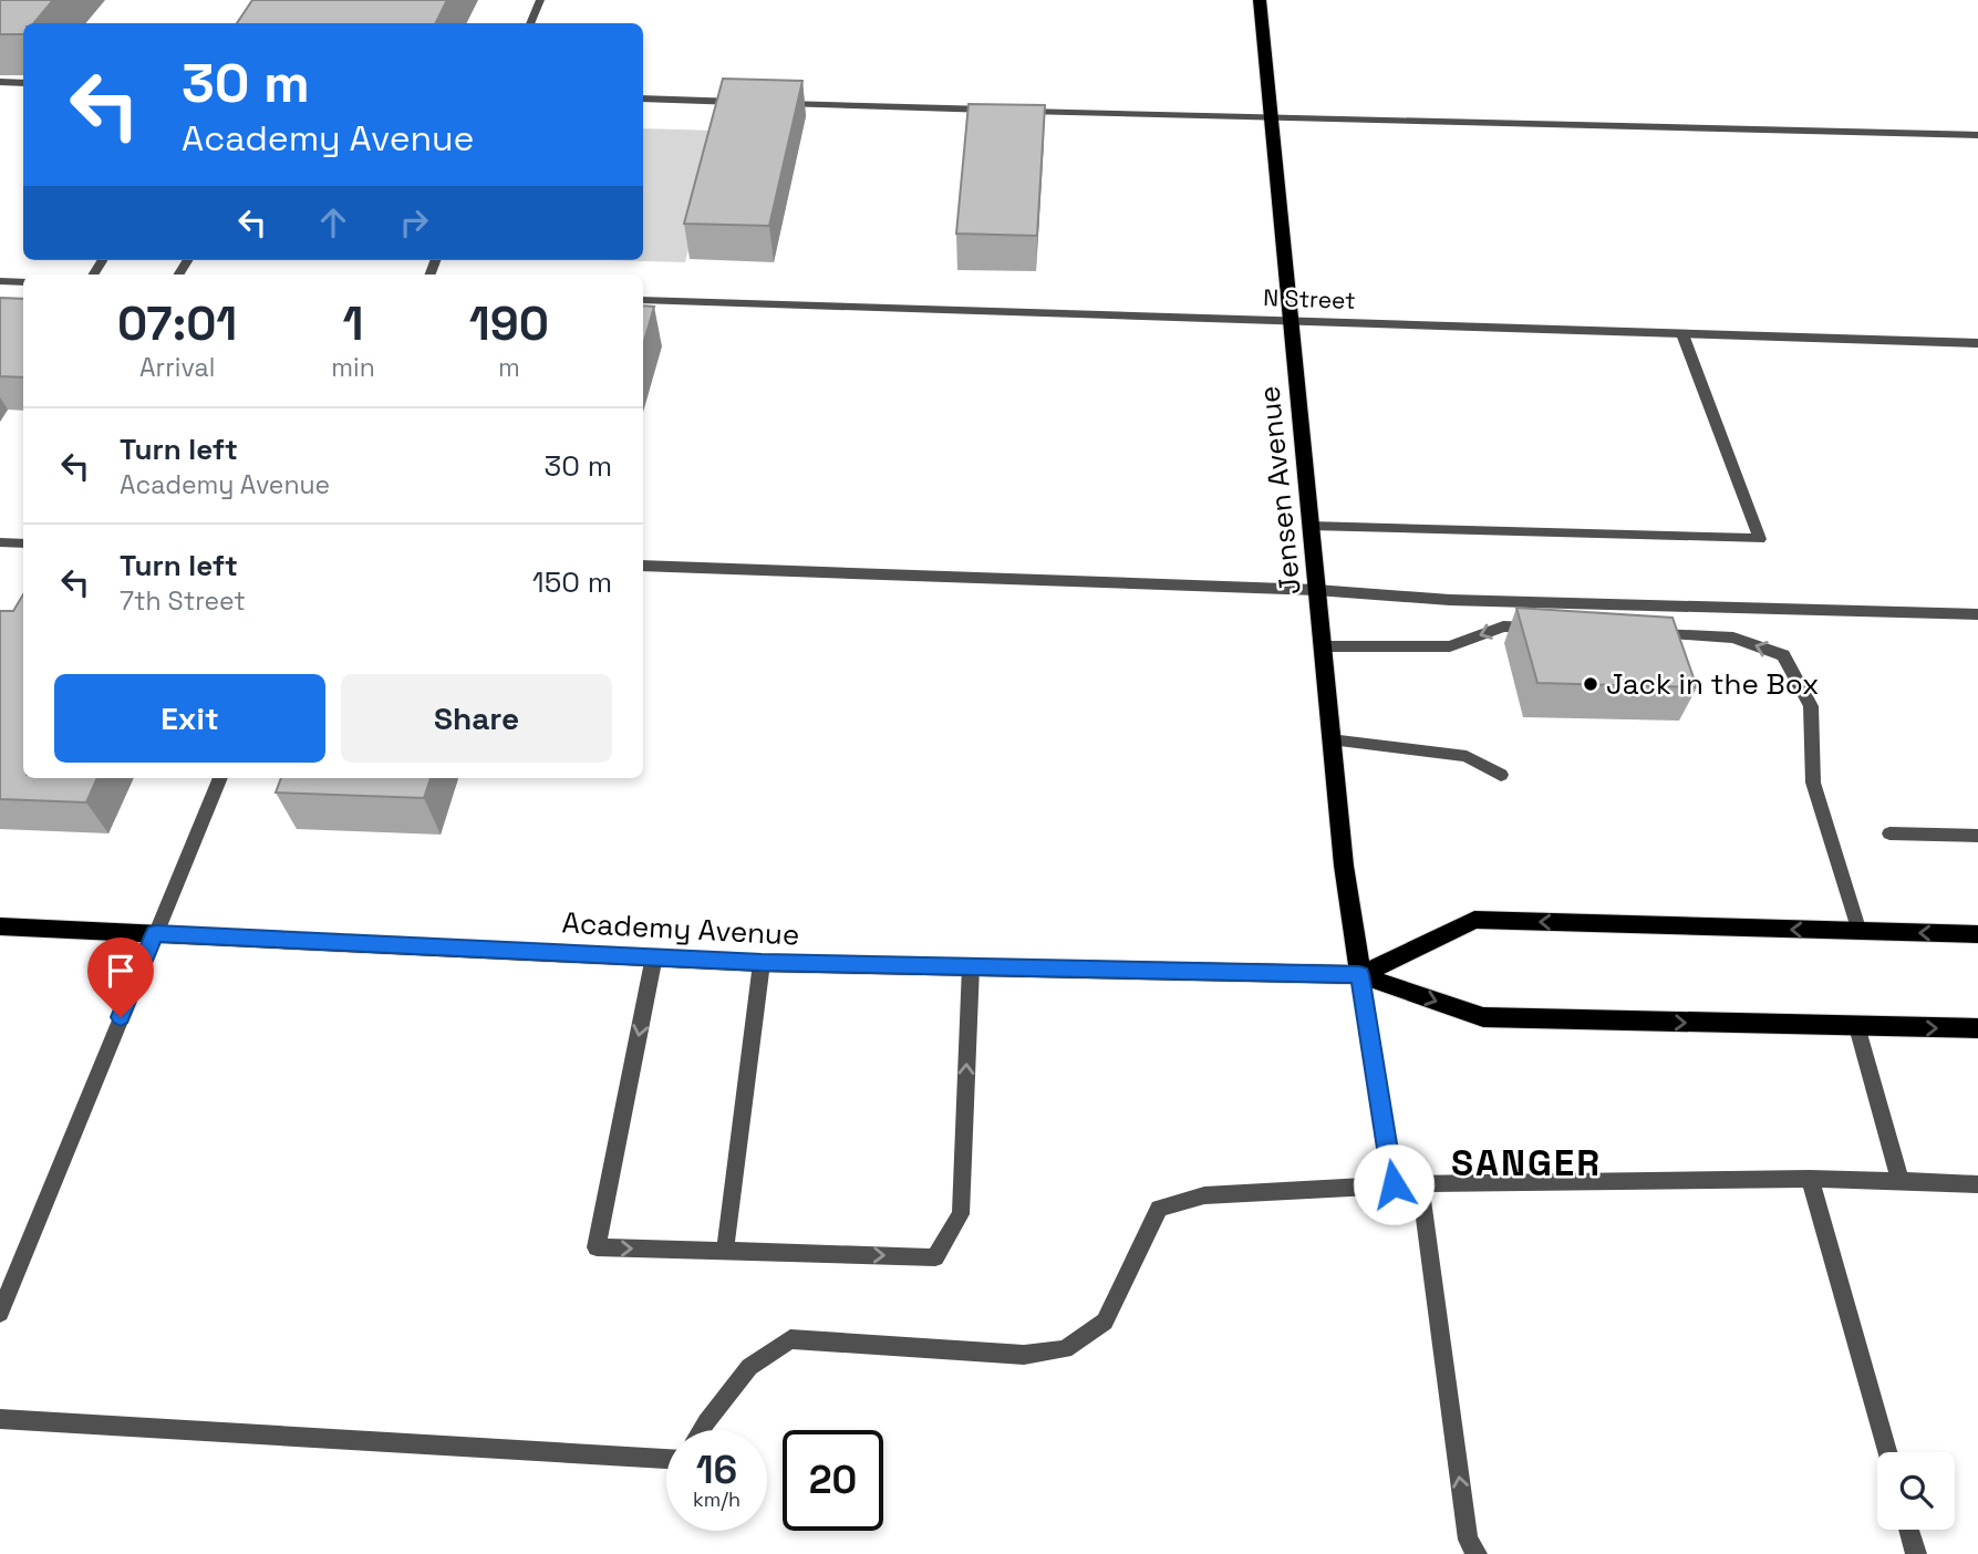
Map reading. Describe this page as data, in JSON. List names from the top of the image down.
{
  "streets": {
    "main road": ["Jensen Avenue", "Academy Avenue"],
    "street": ["N Street"]
  },
  "crossings": [
    ["N Street", "Jensen Avenue"],
    ["Jensen Avenue", "Academy Avenue"]
  ],
  "districts": ["SANGER"],
  "places": ["Jack in the Box"],
  "page": {
    "turn": ["30 m", "Academy Avenue"],
    "eta": [
      "07:01",
      "Arrival",
      "1",
      "min",
      "190",
      "m"
    ],
    "list": [
      {
        "name": "Turn left",
        "note": "Academy Avenue",
        "value": "30 m"
      },
      {
        "name": "Turn left",
        "note": "7th Street",
        "value": "150 m"
      }
    ],
    "buttons": ["Exit", "Share"],
    "speed": "16 km/h",
    "limit": "20"
  }
}
